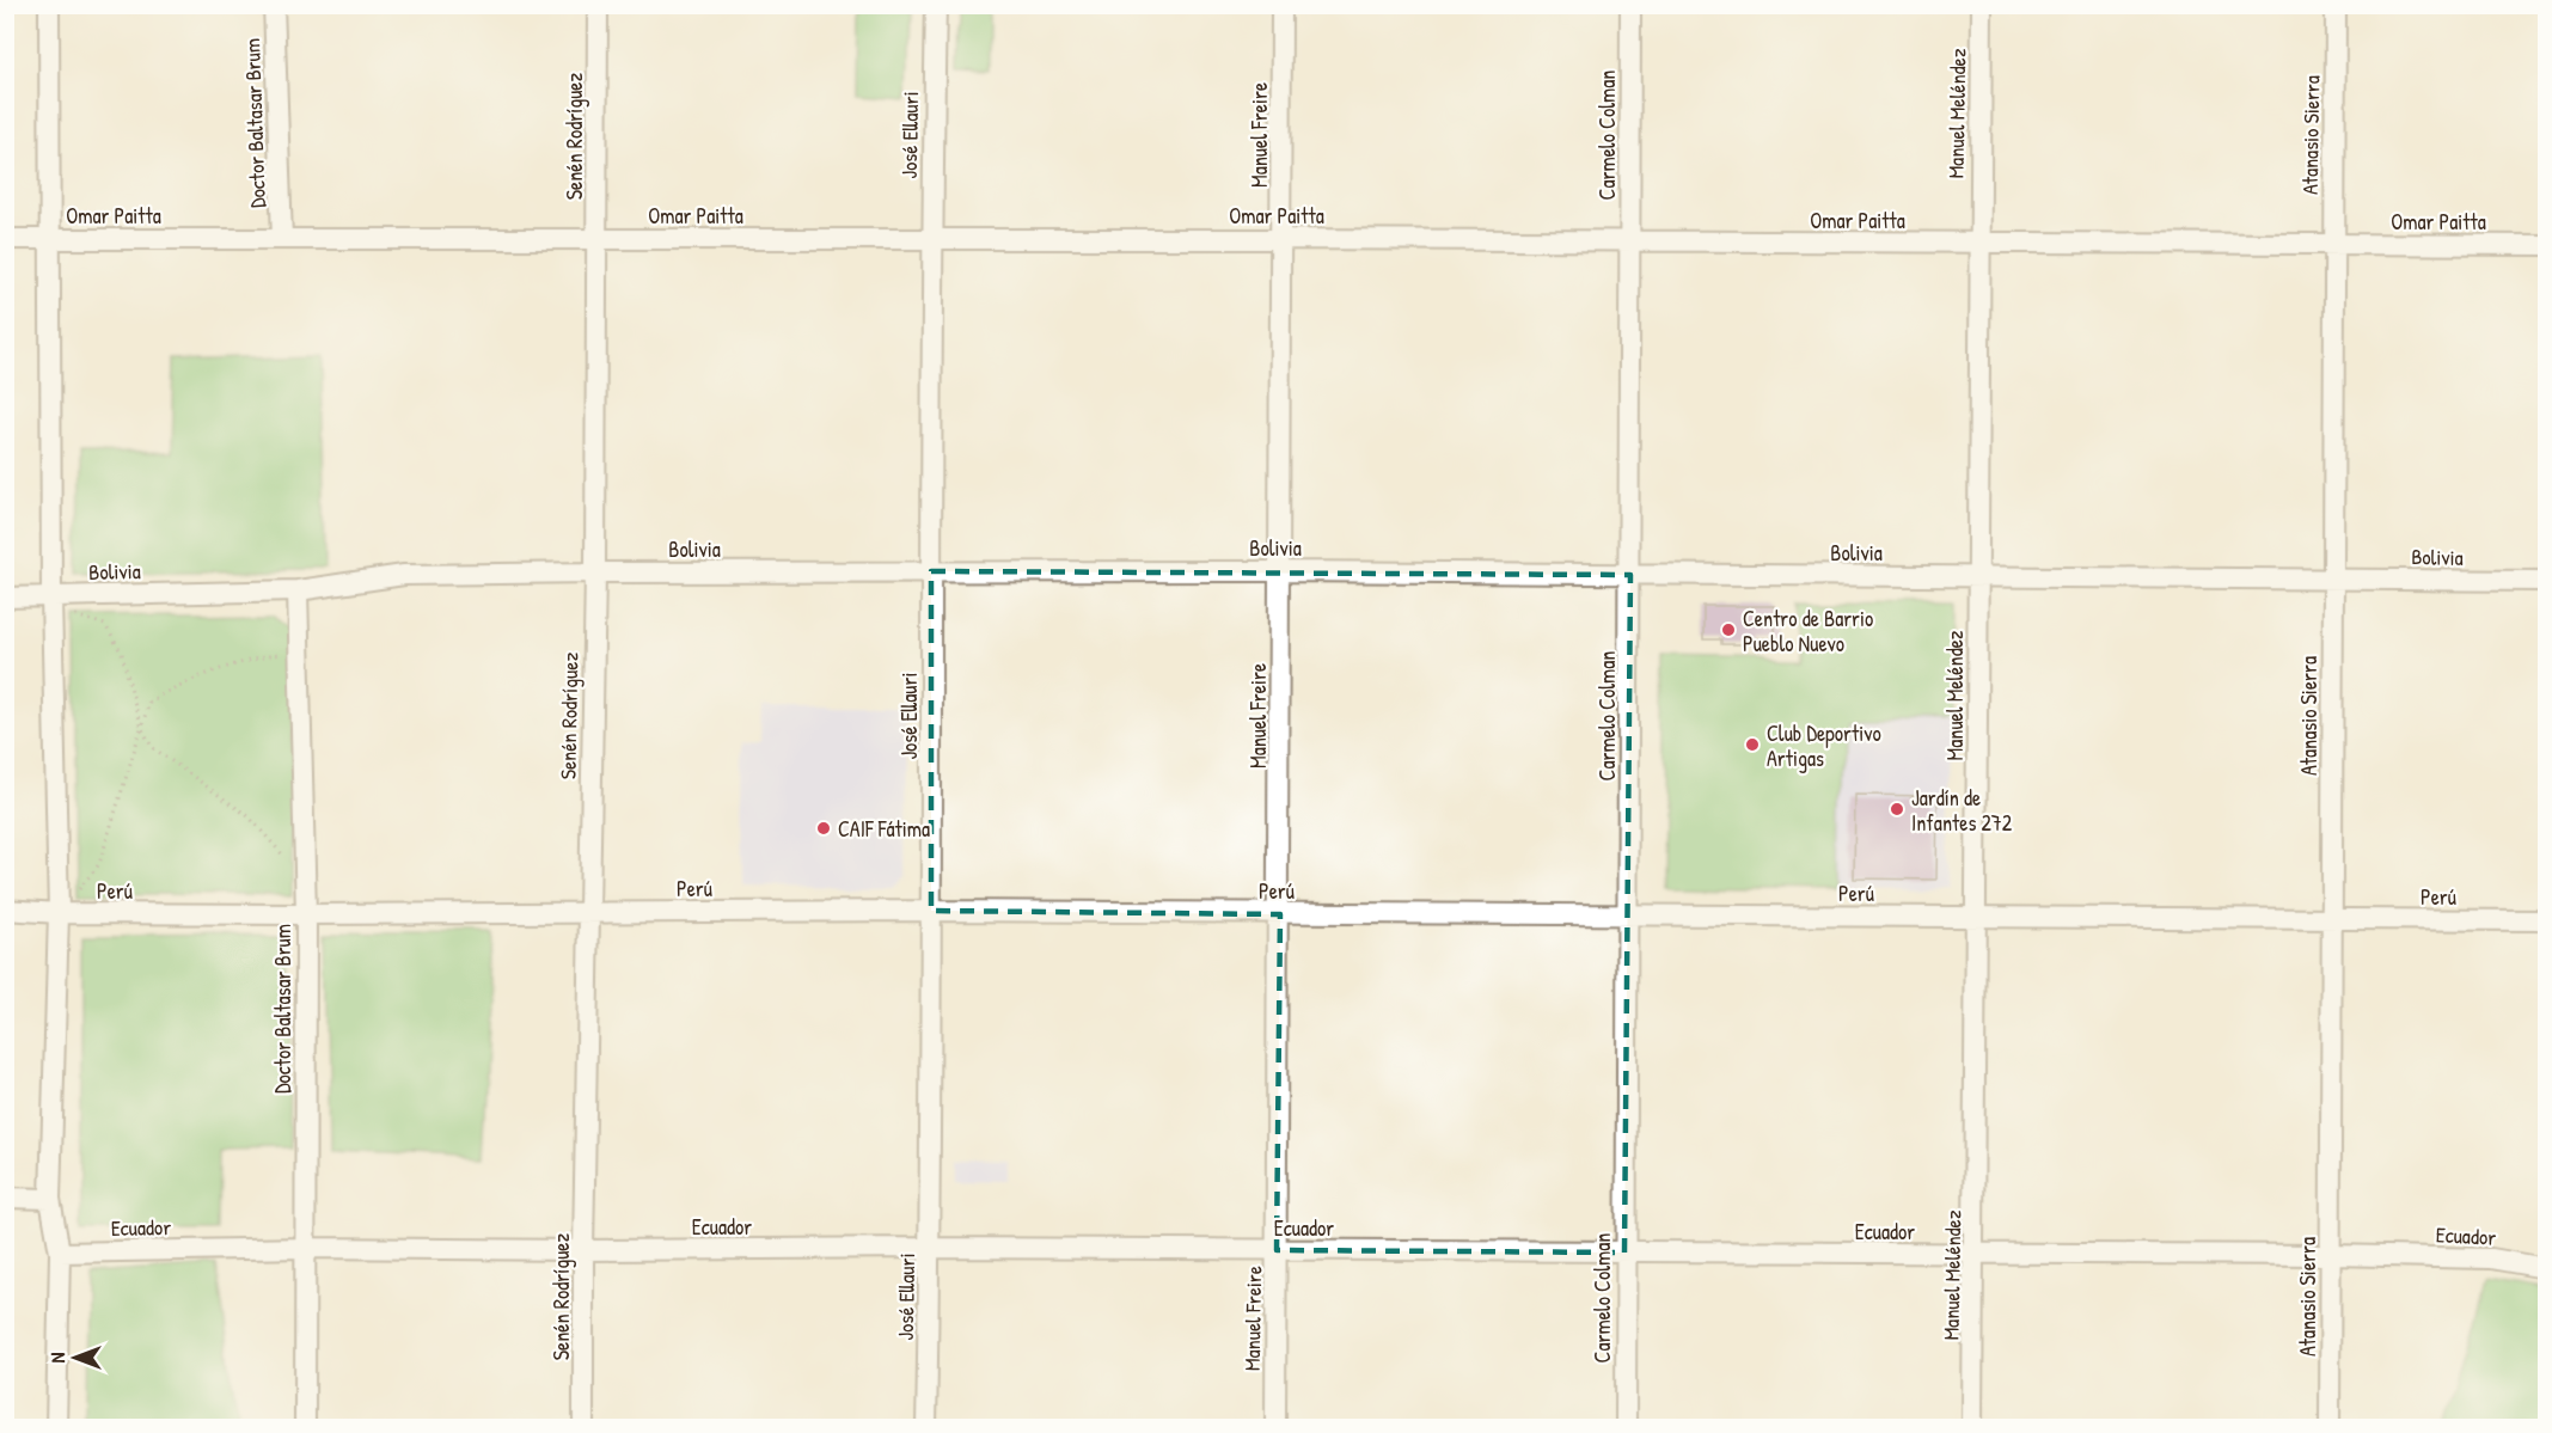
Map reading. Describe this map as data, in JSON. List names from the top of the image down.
{
  "streets": {
    "street": [
      "Manuel Meléndez",
      "Doctor Baltasar Brum",
      "José Ellauri",
      "Manuel Freire",
      "Carmelo Colman",
      "Atanasio Sierra",
      "Senén Rodríguez",
      "Omar Paitta",
      "Bolivia",
      "Perú",
      "Ecuador"
    ]
  },
  "crossings": [
    ["Manuel Meléndez", "Omar Paitta"],
    ["Manuel Meléndez", "Bolivia"],
    ["Manuel Meléndez", "Perú"],
    ["Manuel Meléndez", "Ecuador"],
    ["Doctor Baltasar Brum", "Omar Paitta"],
    ["Doctor Baltasar Brum", "Bolivia"],
    ["Doctor Baltasar Brum", "Perú"],
    ["Doctor Baltasar Brum", "Ecuador"],
    ["José Ellauri", "Omar Paitta"],
    ["José Ellauri", "Bolivia"],
    ["José Ellauri", "Perú"],
    ["José Ellauri", "Ecuador"],
    ["Manuel Freire", "Omar Paitta"],
    ["Manuel Freire", "Bolivia"],
    ["Manuel Freire", "Perú"],
    ["Manuel Freire", "Ecuador"],
    ["Carmelo Colman", "Omar Paitta"],
    ["Carmelo Colman", "Bolivia"],
    ["Carmelo Colman", "Perú"],
    ["Carmelo Colman", "Ecuador"],
    ["Atanasio Sierra", "Omar Paitta"],
    ["Atanasio Sierra", "Bolivia"],
    ["Atanasio Sierra", "Perú"],
    ["Atanasio Sierra", "Ecuador"],
    ["Senén Rodríguez", "Omar Paitta"],
    ["Senén Rodríguez", "Bolivia"],
    ["Senén Rodríguez", "Perú"],
    ["Senén Rodríguez", "Ecuador"]
  ],
  "places": [
    "Centro de Barrio Pueblo Nuevo",
    "Club Deportivo Artigas",
    "Jardín de Infantes 272",
    "CAIF Fátima"
  ],
  "north": "left"
}
